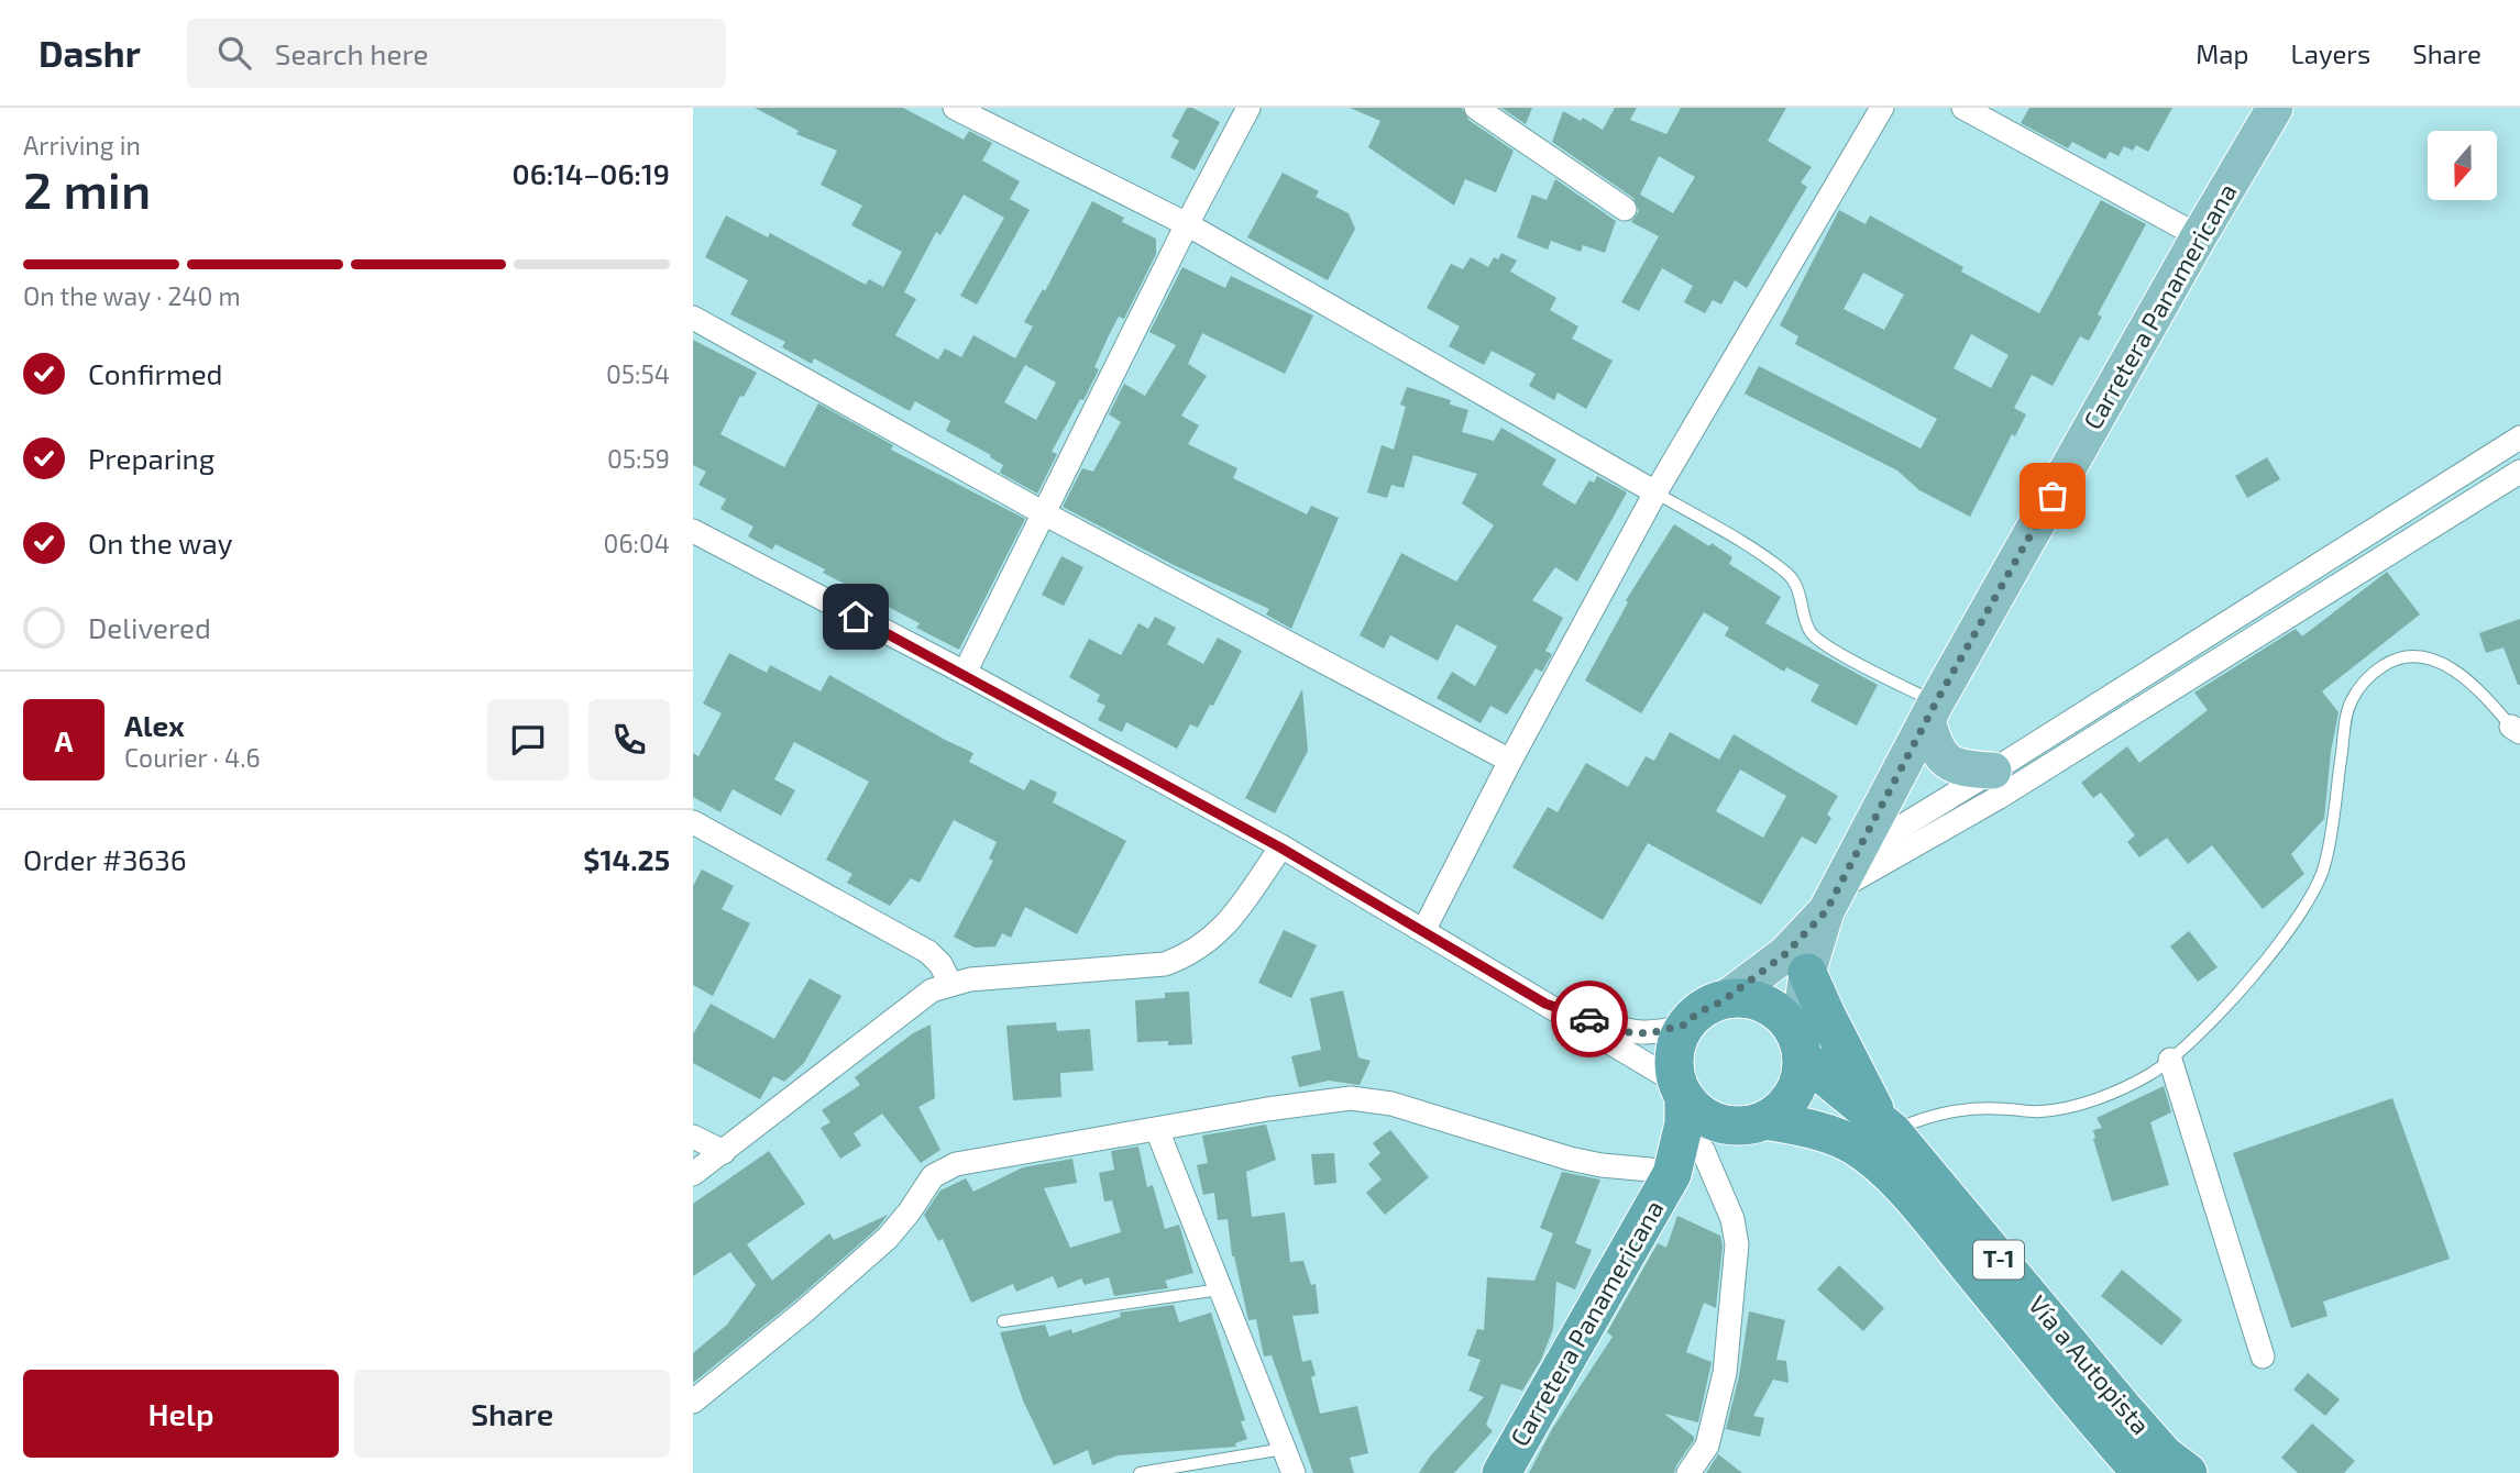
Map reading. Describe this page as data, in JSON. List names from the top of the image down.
{
  "streets": {
    "highway": ["Carretera Panamericana", "T-1", "Vía a Autopista"]
  },
  "crossings": [
    ["Carretera Panamericana", "T-1"],
    ["Carretera Panamericana", "Vía a Autopista"],
    ["T-1", "Vía a Autopista"]
  ],
  "north": "bottom",
  "page": {
    "header": "Dashr",
    "search": "Search here",
    "nav": ["Map", "Layers", "Share"],
    "heading": ["2 min", "Arriving in", "06:14–06:19"],
    "panel": [
      "Alex",
      "Courier · 4.6",
      "Order #3636",
      "$14.25"
    ],
    "bar": "On the way · 240 m",
    "list": [
      ["Confirmed", "05:54"],
      ["Preparing", "05:59"],
      ["On the way", "06:04"],
      "Delivered"
    ],
    "round": "A",
    "buttons": ["Help", "Share"]
  }
}
